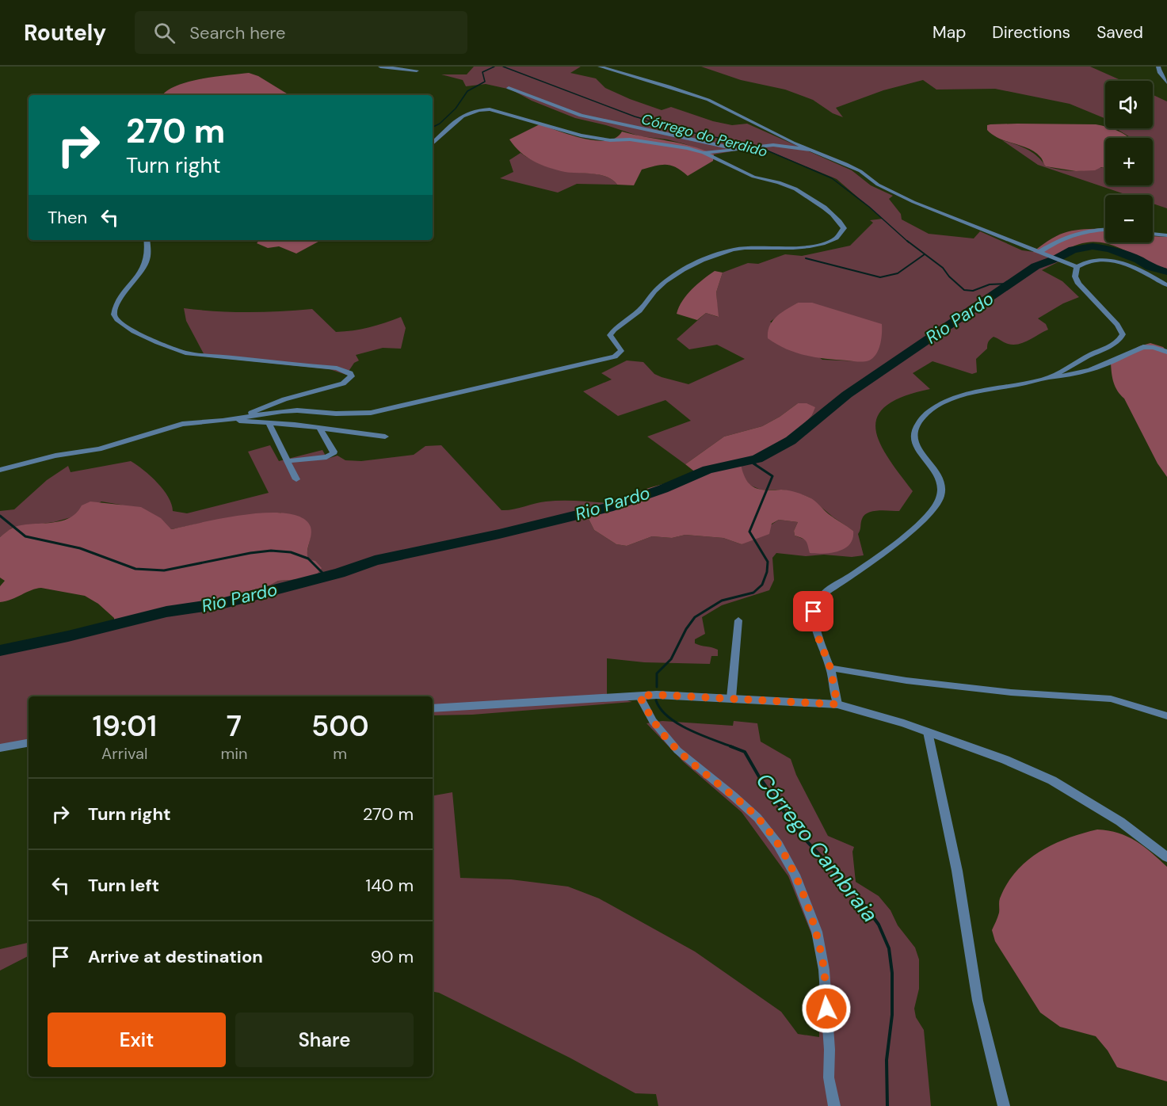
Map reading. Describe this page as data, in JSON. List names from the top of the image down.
{
  "water": ["Córrego do Perdido", "Rio Pardo", "Córrego Cambraia"],
  "page": {
    "header": "Routely",
    "search": "Search here",
    "nav": ["Map", "Directions", "Saved"],
    "map_buttons": ["+", "−"],
    "turn": ["270 m", "Turn right"],
    "then": "Then",
    "eta": [
      "19:01",
      "Arrival",
      "7",
      "min",
      "500",
      "m"
    ],
    "list": [
      {
        "name": "Turn right",
        "value": "270 m"
      },
      {
        "name": "Turn left",
        "value": "140 m"
      },
      {
        "name": "Arrive at destination",
        "value": "90 m"
      }
    ],
    "buttons": ["Exit", "Share"]
  }
}
